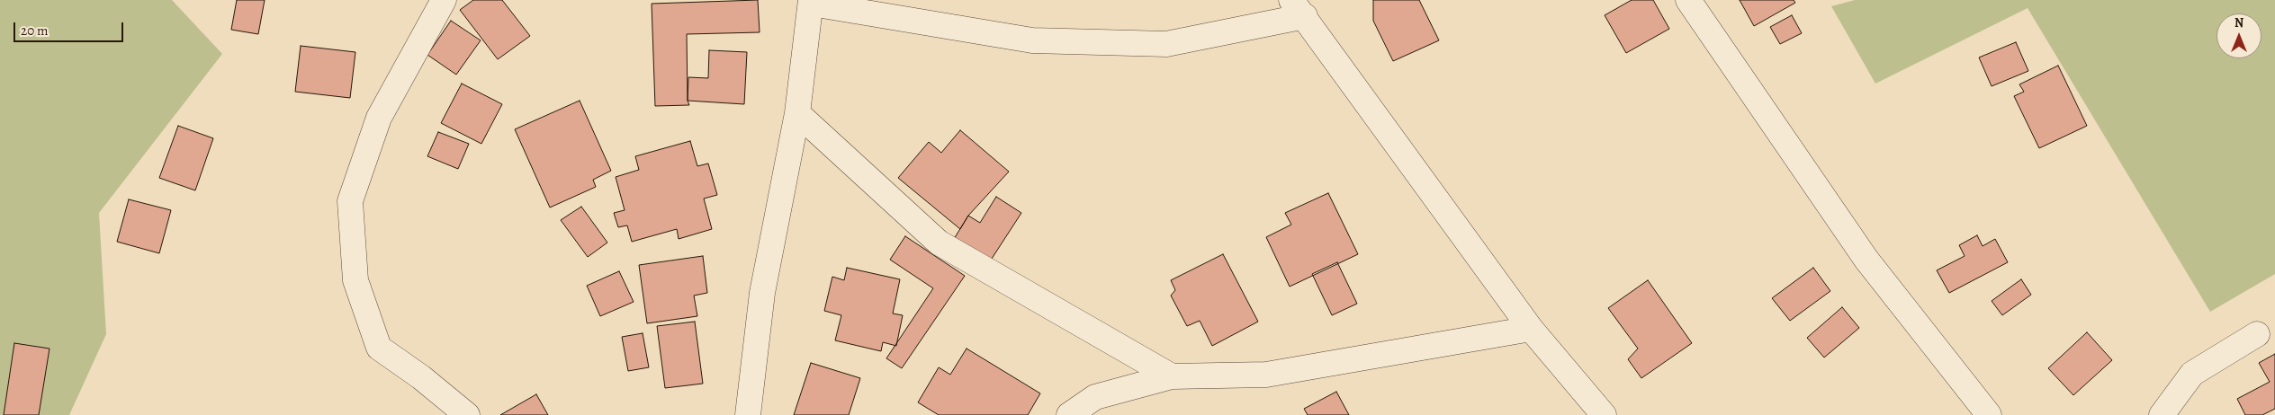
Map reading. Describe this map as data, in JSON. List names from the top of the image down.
{
  "scale_bar": "20 m",
  "north": "top"
}
